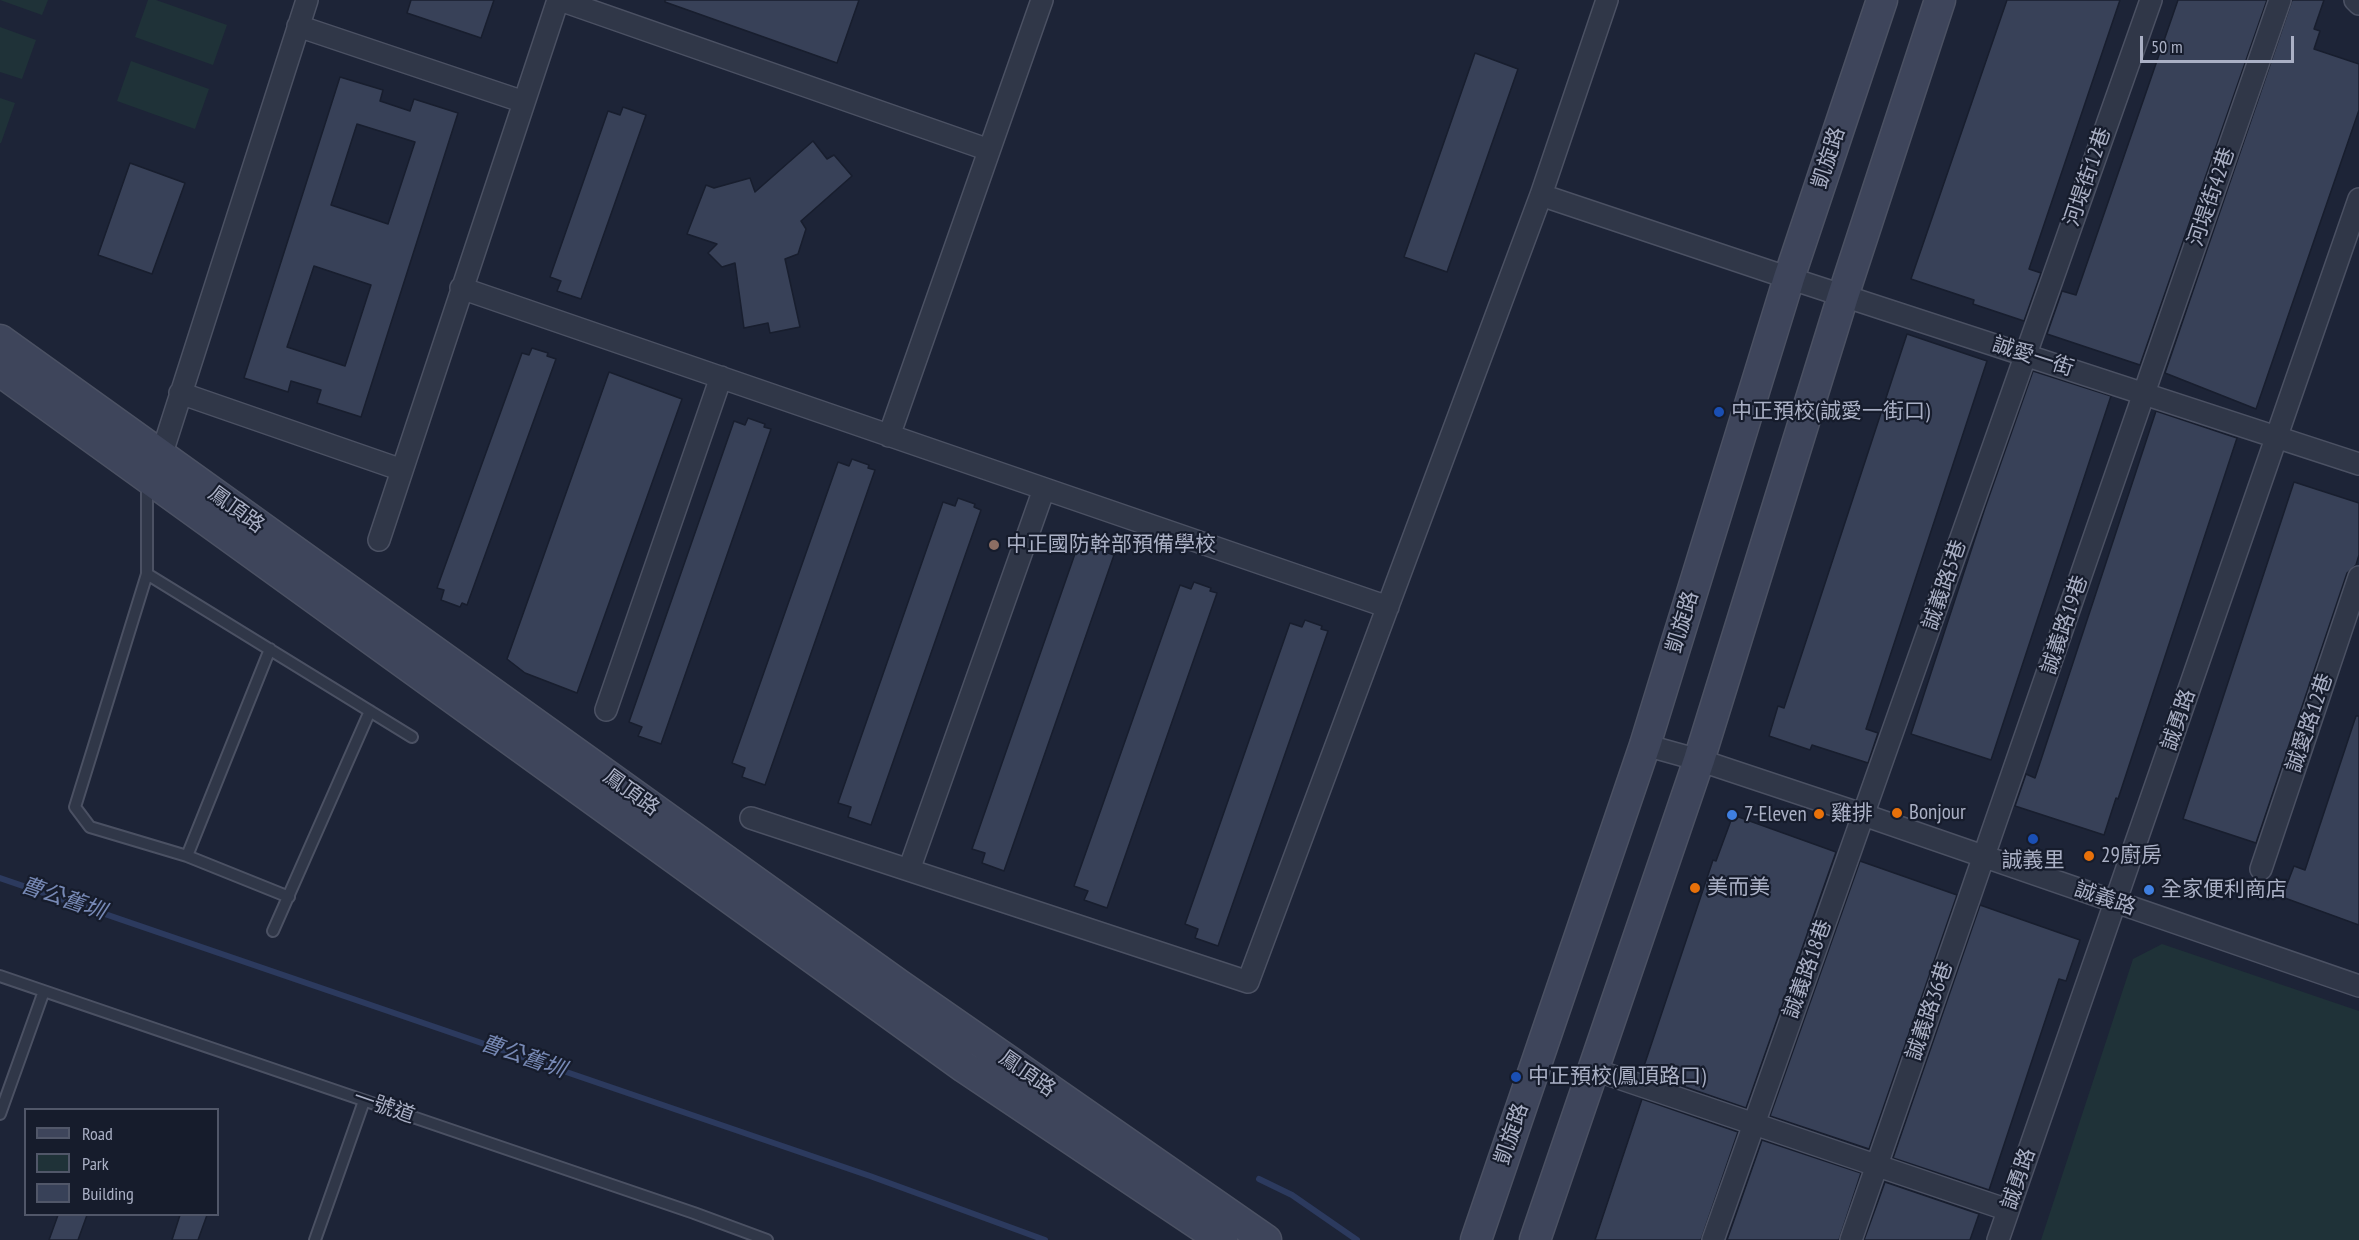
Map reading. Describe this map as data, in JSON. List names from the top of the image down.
{
  "streets": {
    "main road": ["凱旋路", "鳳頂路"],
    "street": [
      "河堤街12巷",
      "河堤街42巷",
      "誠愛一街",
      "誠義路5巷",
      "誠義路19巷",
      "誠勇路",
      "誠愛路12巷",
      "誠義路",
      "誠義路18巷",
      "誠義路36巷"
    ],
    "lane": ["一號道"]
  },
  "crossings": [
    ["凱旋路", "誠愛一街"],
    ["凱旋路", "誠義路"],
    ["河堤街12巷", "誠愛一街"],
    ["河堤街12巷", "誠義路5巷"],
    ["河堤街42巷", "誠愛一街"],
    ["河堤街42巷", "誠義路19巷"],
    ["誠愛一街", "誠義路5巷"],
    ["誠愛一街", "誠義路19巷"],
    ["誠愛一街", "誠勇路"],
    ["誠義路5巷", "誠義路"],
    ["誠義路5巷", "誠義路18巷"],
    ["誠義路19巷", "誠義路"],
    ["誠義路19巷", "誠義路36巷"],
    ["誠勇路", "誠義路"],
    ["誠義路", "誠義路18巷"],
    ["誠義路", "誠義路36巷"]
  ],
  "water": ["曹公舊圳"],
  "places": [
    "中正預校(誠愛一街口)",
    "中正國防幹部預備學校",
    "Bonjour",
    "雞排",
    "7-Eleven",
    "誠義里",
    "29廚房",
    "美而美",
    "全家便利商店",
    "中正預校(鳳頂路口)"
  ],
  "legend": ["Road", "Park", "Building"],
  "scale_bar": "50 m"
}
